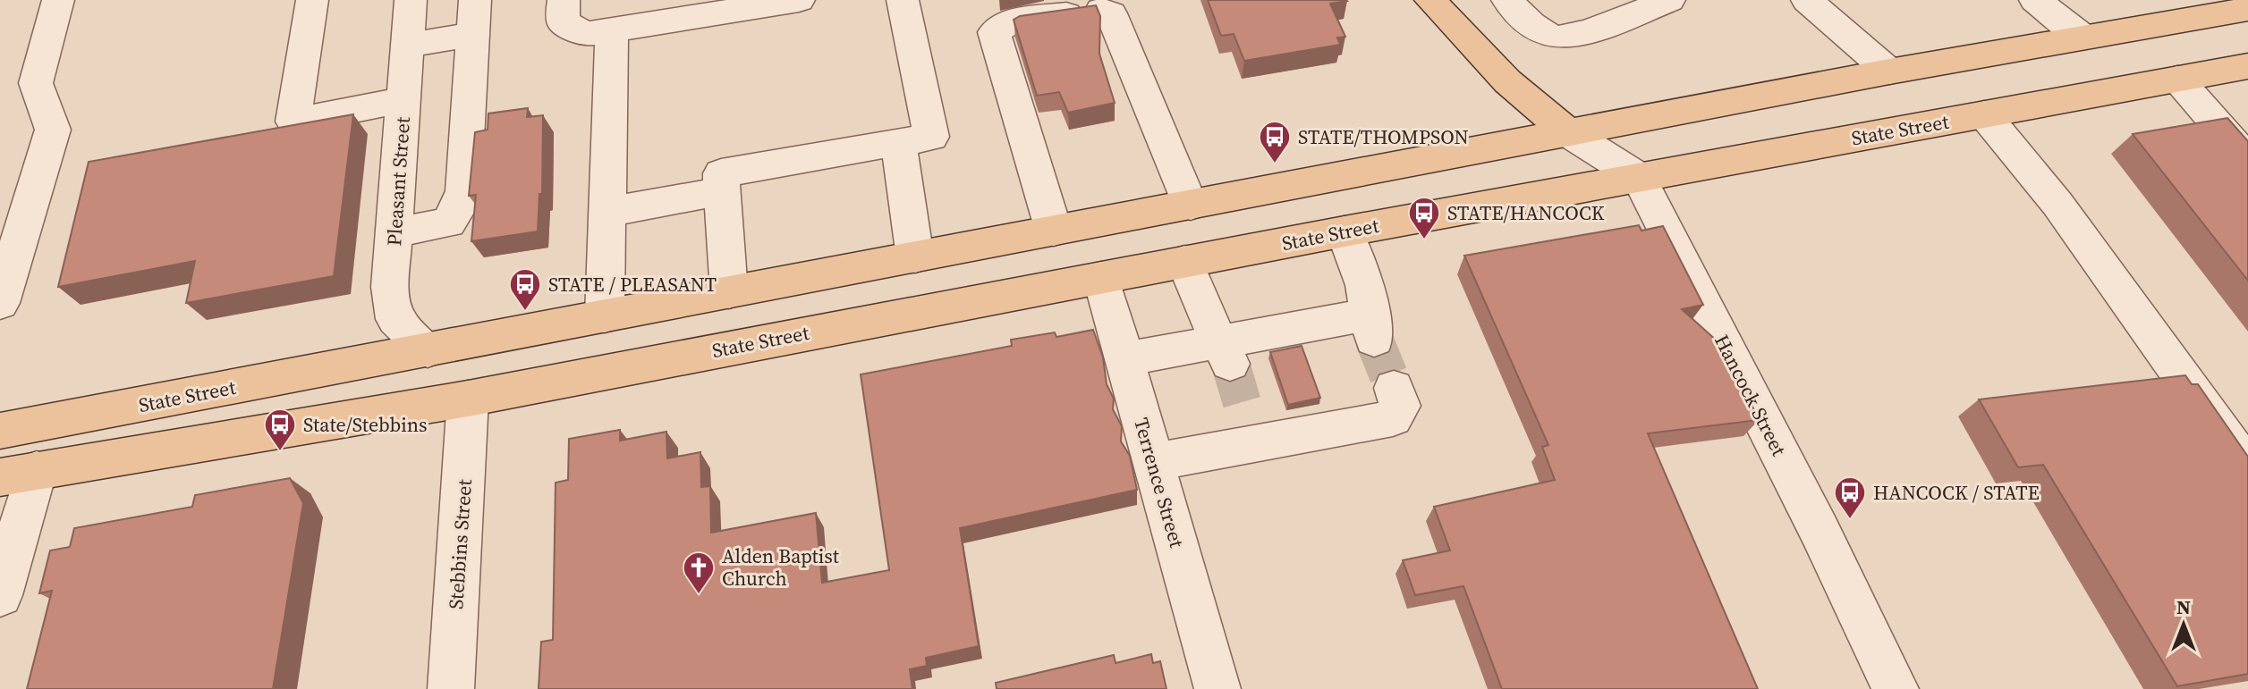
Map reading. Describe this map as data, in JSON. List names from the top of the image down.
{
  "streets": {
    "main road": ["State Street"],
    "street": [
      "Pleasant Street",
      "Hancock Street",
      "Terrence Street",
      "Stebbins Street"
    ]
  },
  "crossings": [
    ["State Street", "Pleasant Street"],
    ["State Street", "Hancock Street"],
    ["State Street", "Terrence Street"],
    ["State Street", "Stebbins Street"]
  ],
  "places": {
    "bus stop": [
      "STATE/THOMPSON",
      "STATE/HANCOCK",
      "STATE / PLEASANT",
      "State/Stebbins",
      "HANCOCK / STATE"
    ],
    "church": ["Alden Baptist Church"]
  },
  "north": "top"
}
